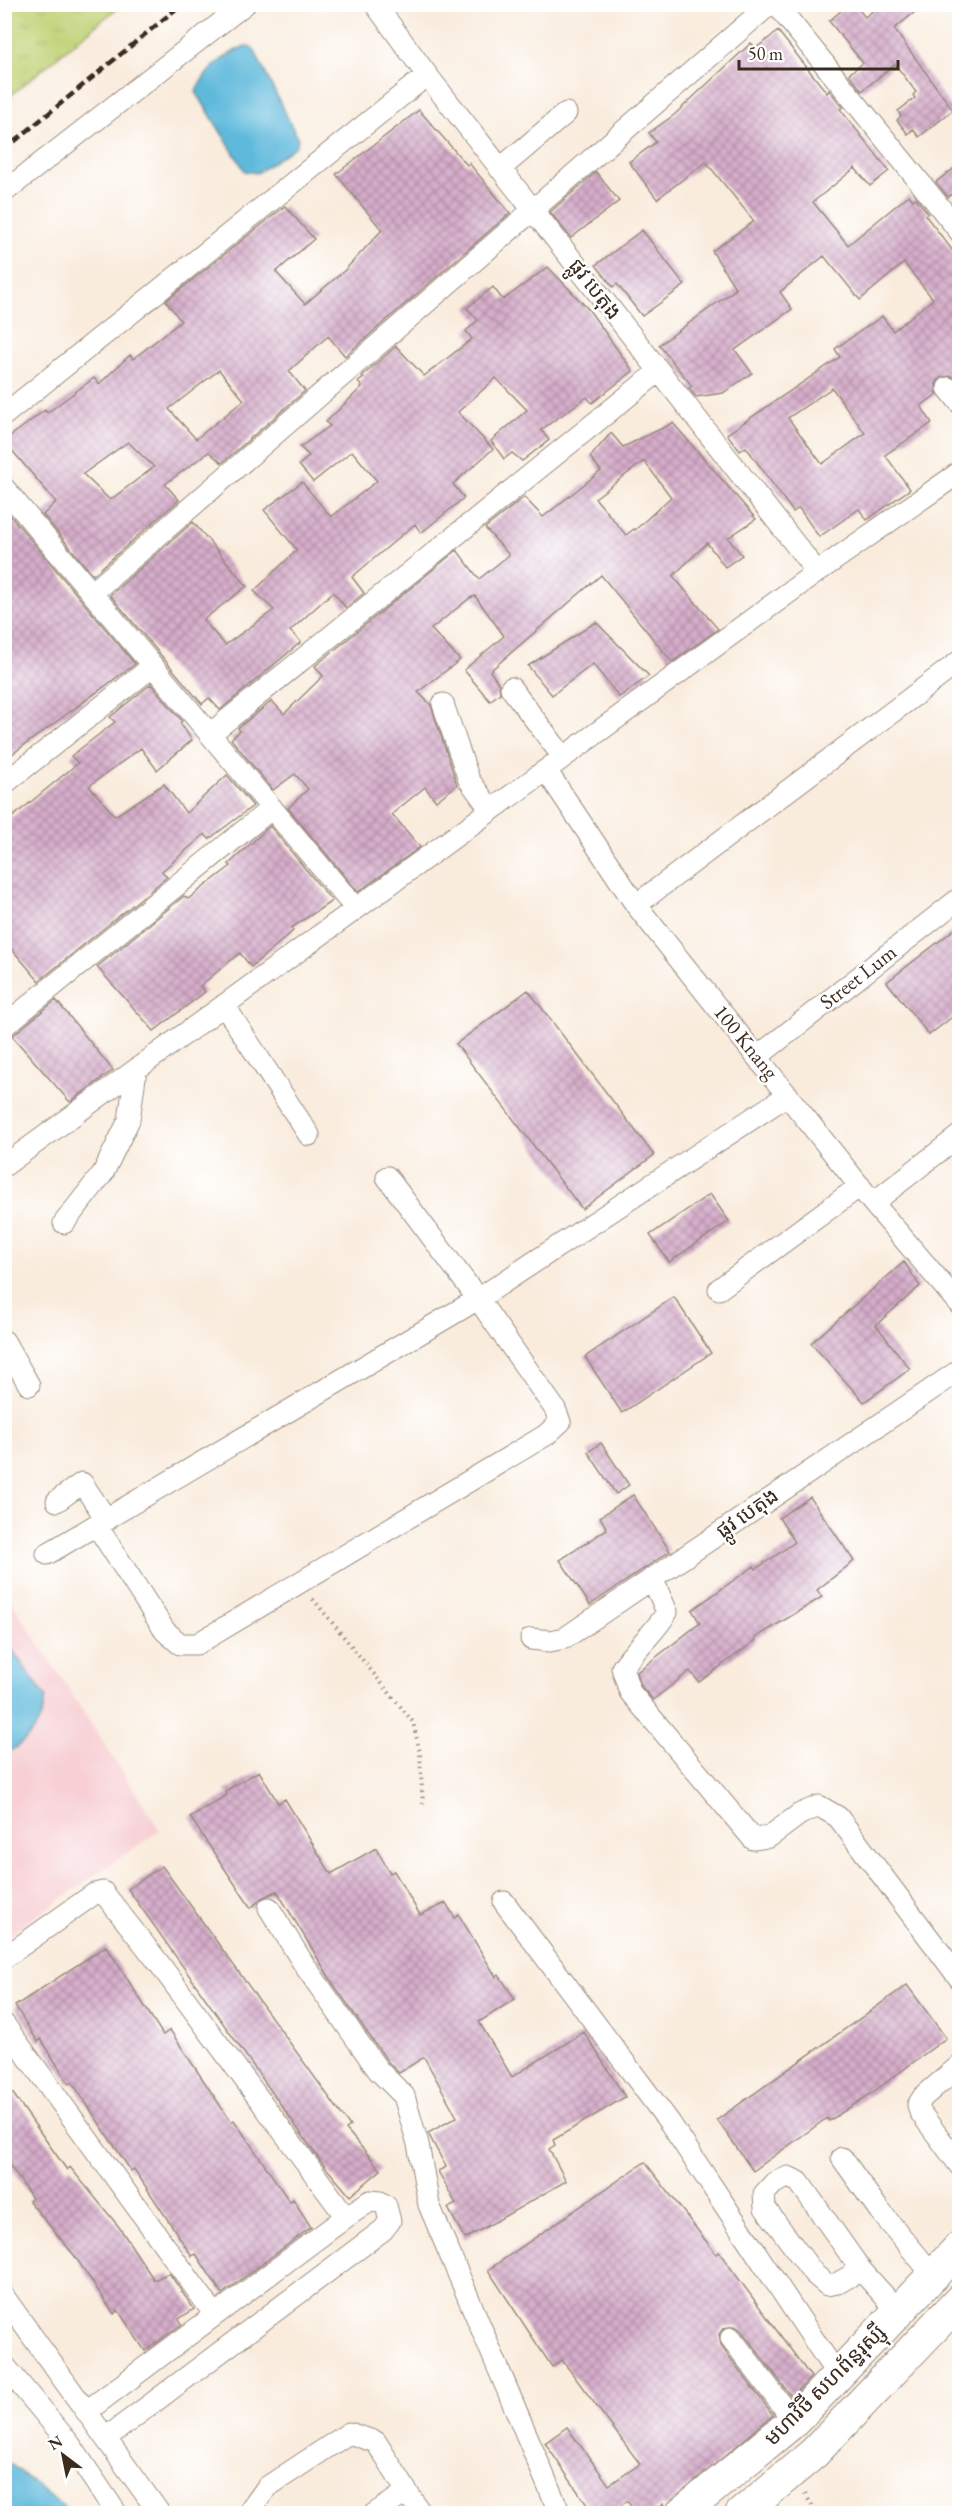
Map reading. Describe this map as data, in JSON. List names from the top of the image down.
{
  "streets": {
    "highway": ["មហាវិថី សហព័ន្ធរុស្ស៊ី"],
    "street": ["ផ្លូវ បេតុង", "Street Lum", "100 Knang"]
  },
  "crossings": [
    ["Street Lum", "100 Knang"]
  ],
  "scale_bar": "50 m",
  "north": "top left"
}
